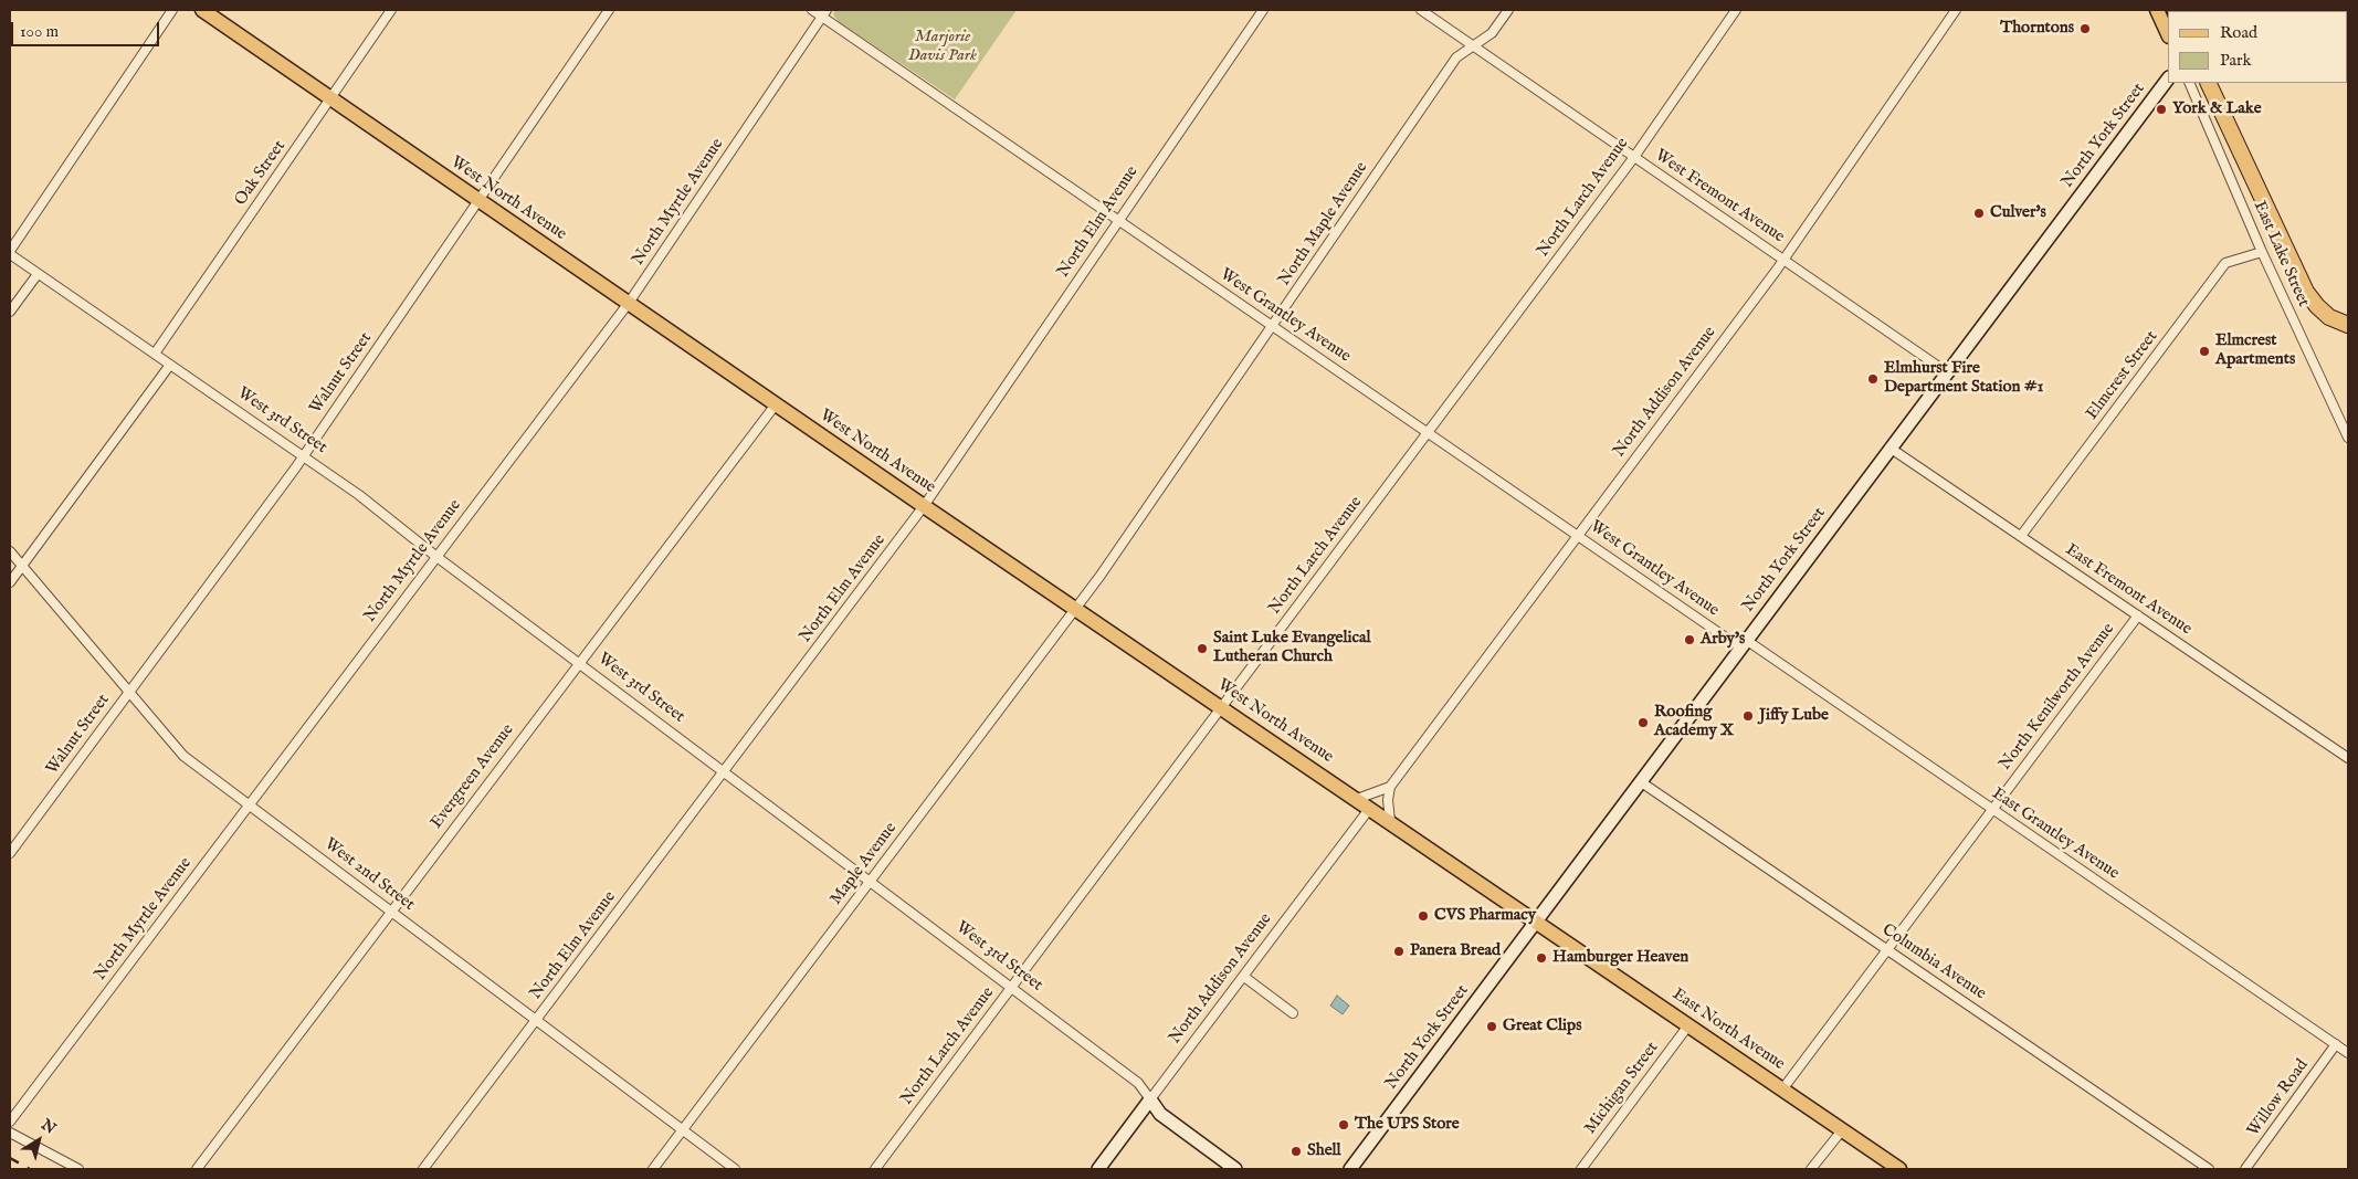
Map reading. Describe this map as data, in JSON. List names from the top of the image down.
{
  "streets": {
    "main road": [
      "North York Street",
      "West North Avenue",
      "North Addison Avenue",
      "West 3rd Street",
      "East North Avenue"
    ],
    "street": [
      "Oak Street",
      "West Fremont Avenue",
      "North Larch Avenue",
      "North Myrtle Avenue",
      "North Elm Avenue",
      "North Maple Avenue",
      "East Lake Street",
      "West Grantley Avenue",
      "Walnut Street",
      "Elmcrest Street",
      "East Fremont Avenue",
      "North Kenilworth Avenue",
      "Evergreen Avenue",
      "East Grantley Avenue",
      "Maple Avenue",
      "West 2nd Street",
      "Columbia Avenue",
      "Michigan Street",
      "Willow Road"
    ]
  },
  "crossings": [
    ["North York Street", "West Fremont Avenue"],
    ["North York Street", "West North Avenue"],
    ["North York Street", "West Grantley Avenue"],
    ["North York Street", "East Fremont Avenue"],
    ["North York Street", "East Grantley Avenue"],
    ["North York Street", "Columbia Avenue"],
    ["North York Street", "East North Avenue"],
    ["Oak Street", "West North Avenue"],
    ["Oak Street", "West 3rd Street"],
    ["West Fremont Avenue", "North Larch Avenue"],
    ["West Fremont Avenue", "North Maple Avenue"],
    ["West Fremont Avenue", "North Addison Avenue"],
    ["North Larch Avenue", "West North Avenue"],
    ["North Larch Avenue", "West Grantley Avenue"],
    ["North Larch Avenue", "West 3rd Street"],
    ["West North Avenue", "North Myrtle Avenue"],
    ["West North Avenue", "North Elm Avenue"],
    ["West North Avenue", "Walnut Street"],
    ["West North Avenue", "North Addison Avenue"],
    ["West North Avenue", "Evergreen Avenue"],
    ["West North Avenue", "Maple Avenue"],
    ["West North Avenue", "East North Avenue"],
    ["North Myrtle Avenue", "West Grantley Avenue"],
    ["North Myrtle Avenue", "West 3rd Street"],
    ["North Myrtle Avenue", "West 2nd Street"],
    ["North Elm Avenue", "West Grantley Avenue"],
    ["North Elm Avenue", "West 3rd Street"],
    ["North Elm Avenue", "West 2nd Street"],
    ["North Maple Avenue", "West Grantley Avenue"],
    ["North Maple Avenue", "Maple Avenue"],
    ["East Lake Street", "Elmcrest Street"],
    ["West Grantley Avenue", "North Addison Avenue"],
    ["West Grantley Avenue", "East Grantley Avenue"],
    ["Walnut Street", "West 3rd Street"],
    ["Walnut Street", "West 2nd Street"],
    ["Elmcrest Street", "East Fremont Avenue"],
    ["North Addison Avenue", "West 3rd Street"],
    ["West 3rd Street", "Evergreen Avenue"],
    ["West 3rd Street", "Maple Avenue"],
    ["East Fremont Avenue", "North Kenilworth Avenue"],
    ["North Kenilworth Avenue", "East Grantley Avenue"],
    ["North Kenilworth Avenue", "Columbia Avenue"],
    ["North Kenilworth Avenue", "East North Avenue"],
    ["Evergreen Avenue", "West 2nd Street"],
    ["East Grantley Avenue", "Willow Road"],
    ["Maple Avenue", "West 2nd Street"],
    ["East North Avenue", "Michigan Street"]
  ],
  "parks": ["Marjorie Davis Park"],
  "places": [
    "Thorntons",
    "York & Lake",
    "Culver's",
    "Elmcrest Apartments",
    "Elmhurst Fire Department Station #1",
    "Arby's",
    "Saint Luke Evangelical Lutheran Church",
    "Jiffy Lube",
    "Roofing Academy X",
    "CVS Pharmacy",
    "Panera Bread",
    "Hamburger Heaven",
    "Great Clips",
    "The UPS Store",
    "Shell"
  ],
  "legend": ["Road", "Park"],
  "scale_bar": "100 m",
  "north": "top right"
}
